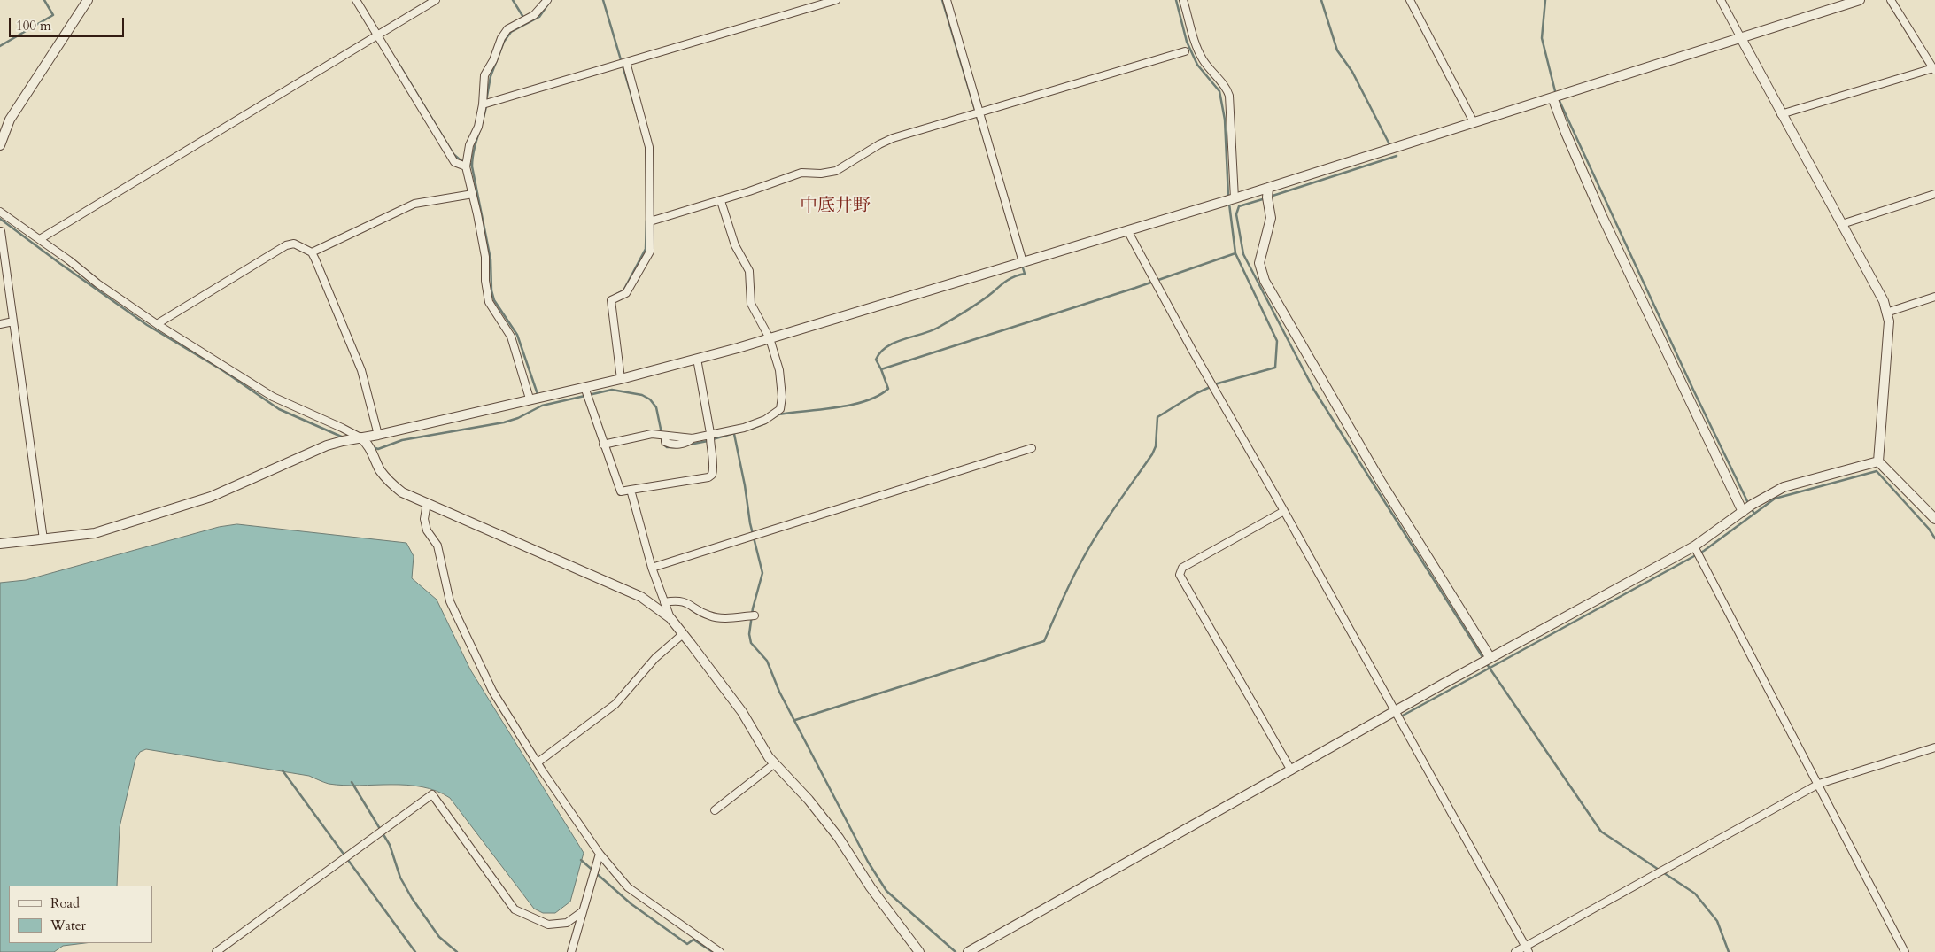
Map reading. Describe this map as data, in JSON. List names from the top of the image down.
{
  "districts": ["中底井野"],
  "legend": ["Road", "Water"],
  "scale_bar": "100 m"
}
